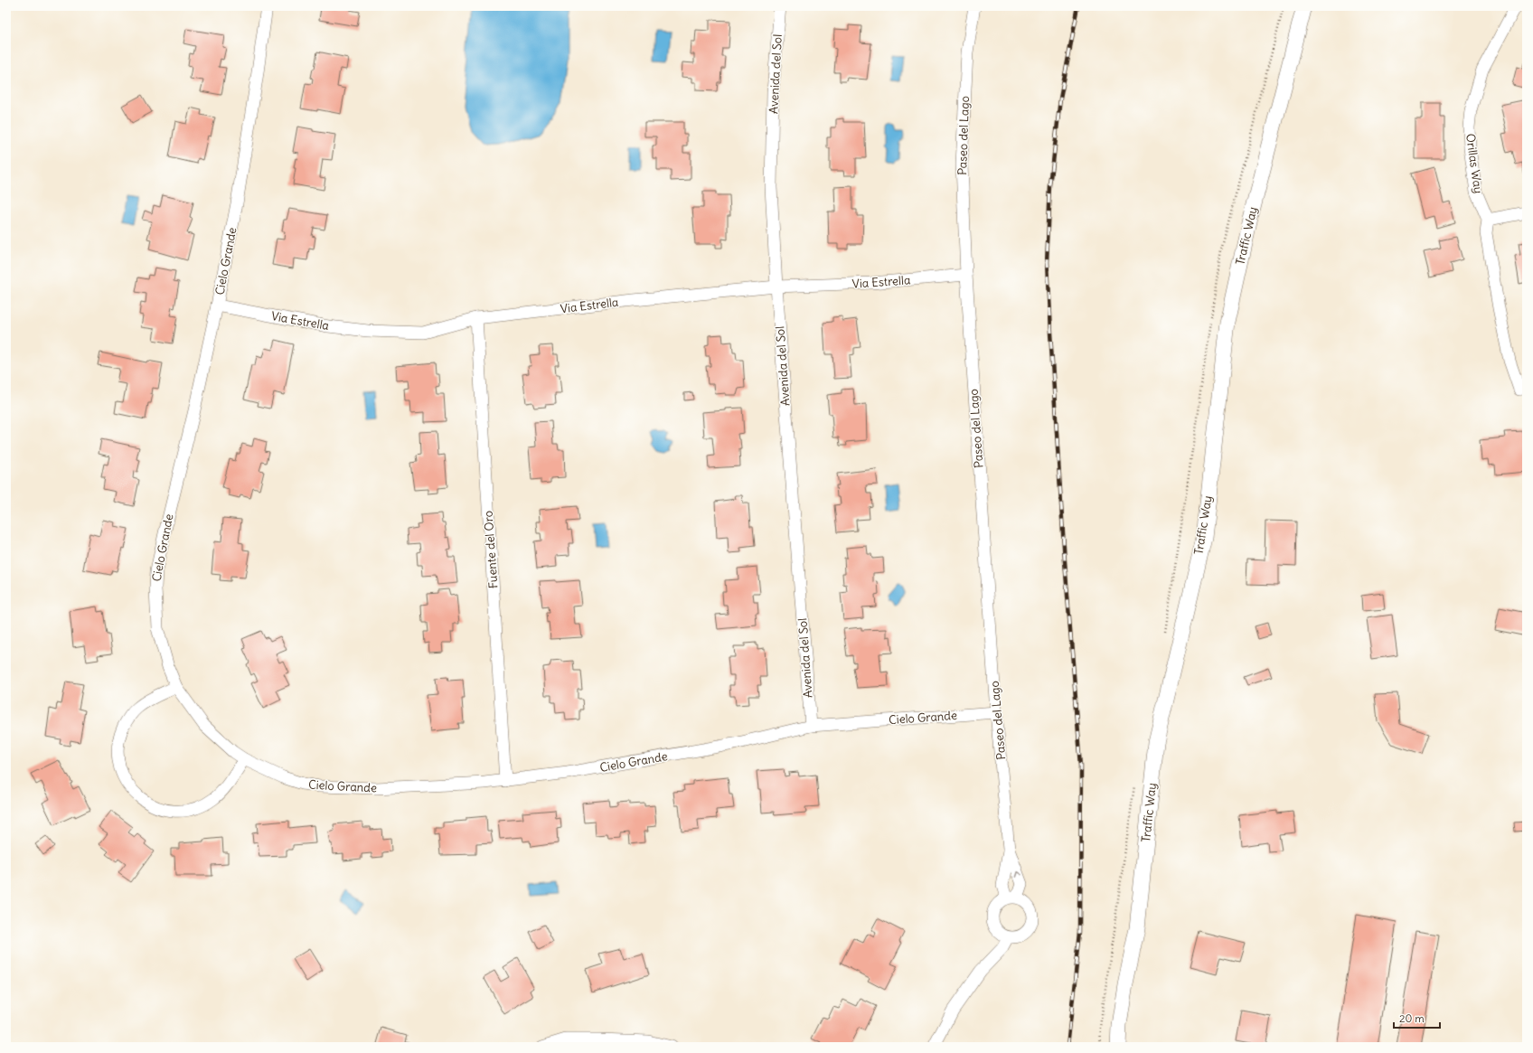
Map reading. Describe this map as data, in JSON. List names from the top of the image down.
{
  "streets": {
    "street": [
      "Avenida del Sol",
      "Paseo del Lago",
      "Orillas Way",
      "Traffic Way",
      "Cielo Grande",
      "Via Estrella",
      "Fuente del Oro"
    ]
  },
  "crossings": [
    ["Avenida del Sol", "Cielo Grande"],
    ["Avenida del Sol", "Via Estrella"],
    ["Paseo del Lago", "Cielo Grande"],
    ["Paseo del Lago", "Via Estrella"],
    ["Cielo Grande", "Via Estrella"],
    ["Cielo Grande", "Fuente del Oro"],
    ["Via Estrella", "Fuente del Oro"]
  ],
  "scale_bar": "20 m"
}
